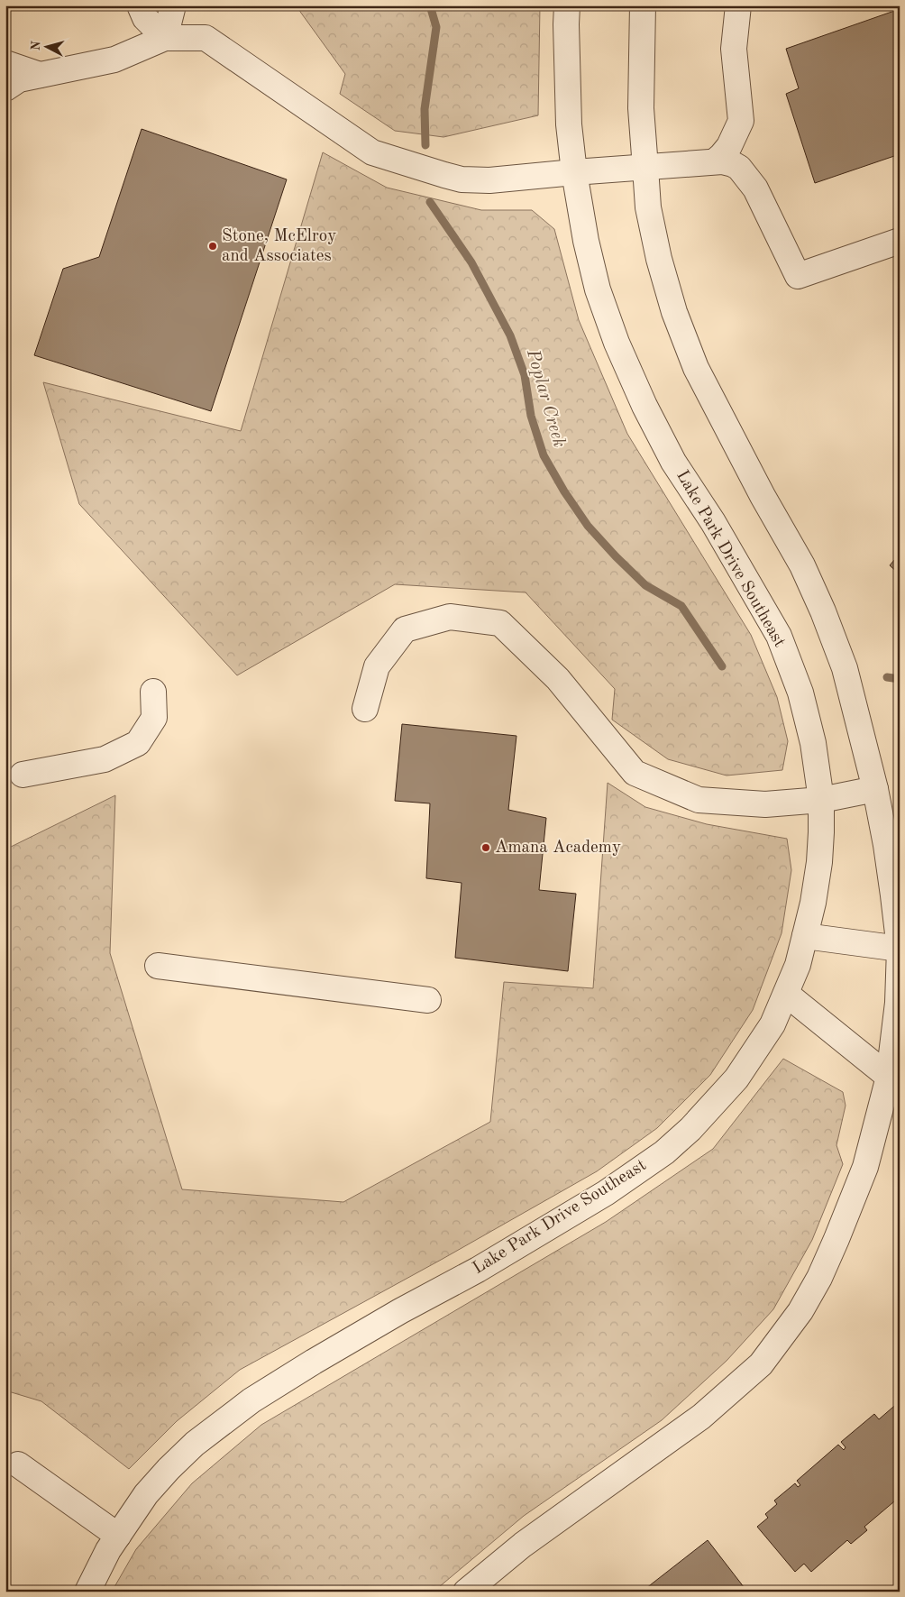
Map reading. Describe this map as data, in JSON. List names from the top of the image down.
{
  "streets": {
    "street": ["Lake Park Drive Southeast"]
  },
  "water": ["Poplar Creek"],
  "places": ["Stone, McElroy and Associates", "Amana Academy"],
  "north": "left"
}
